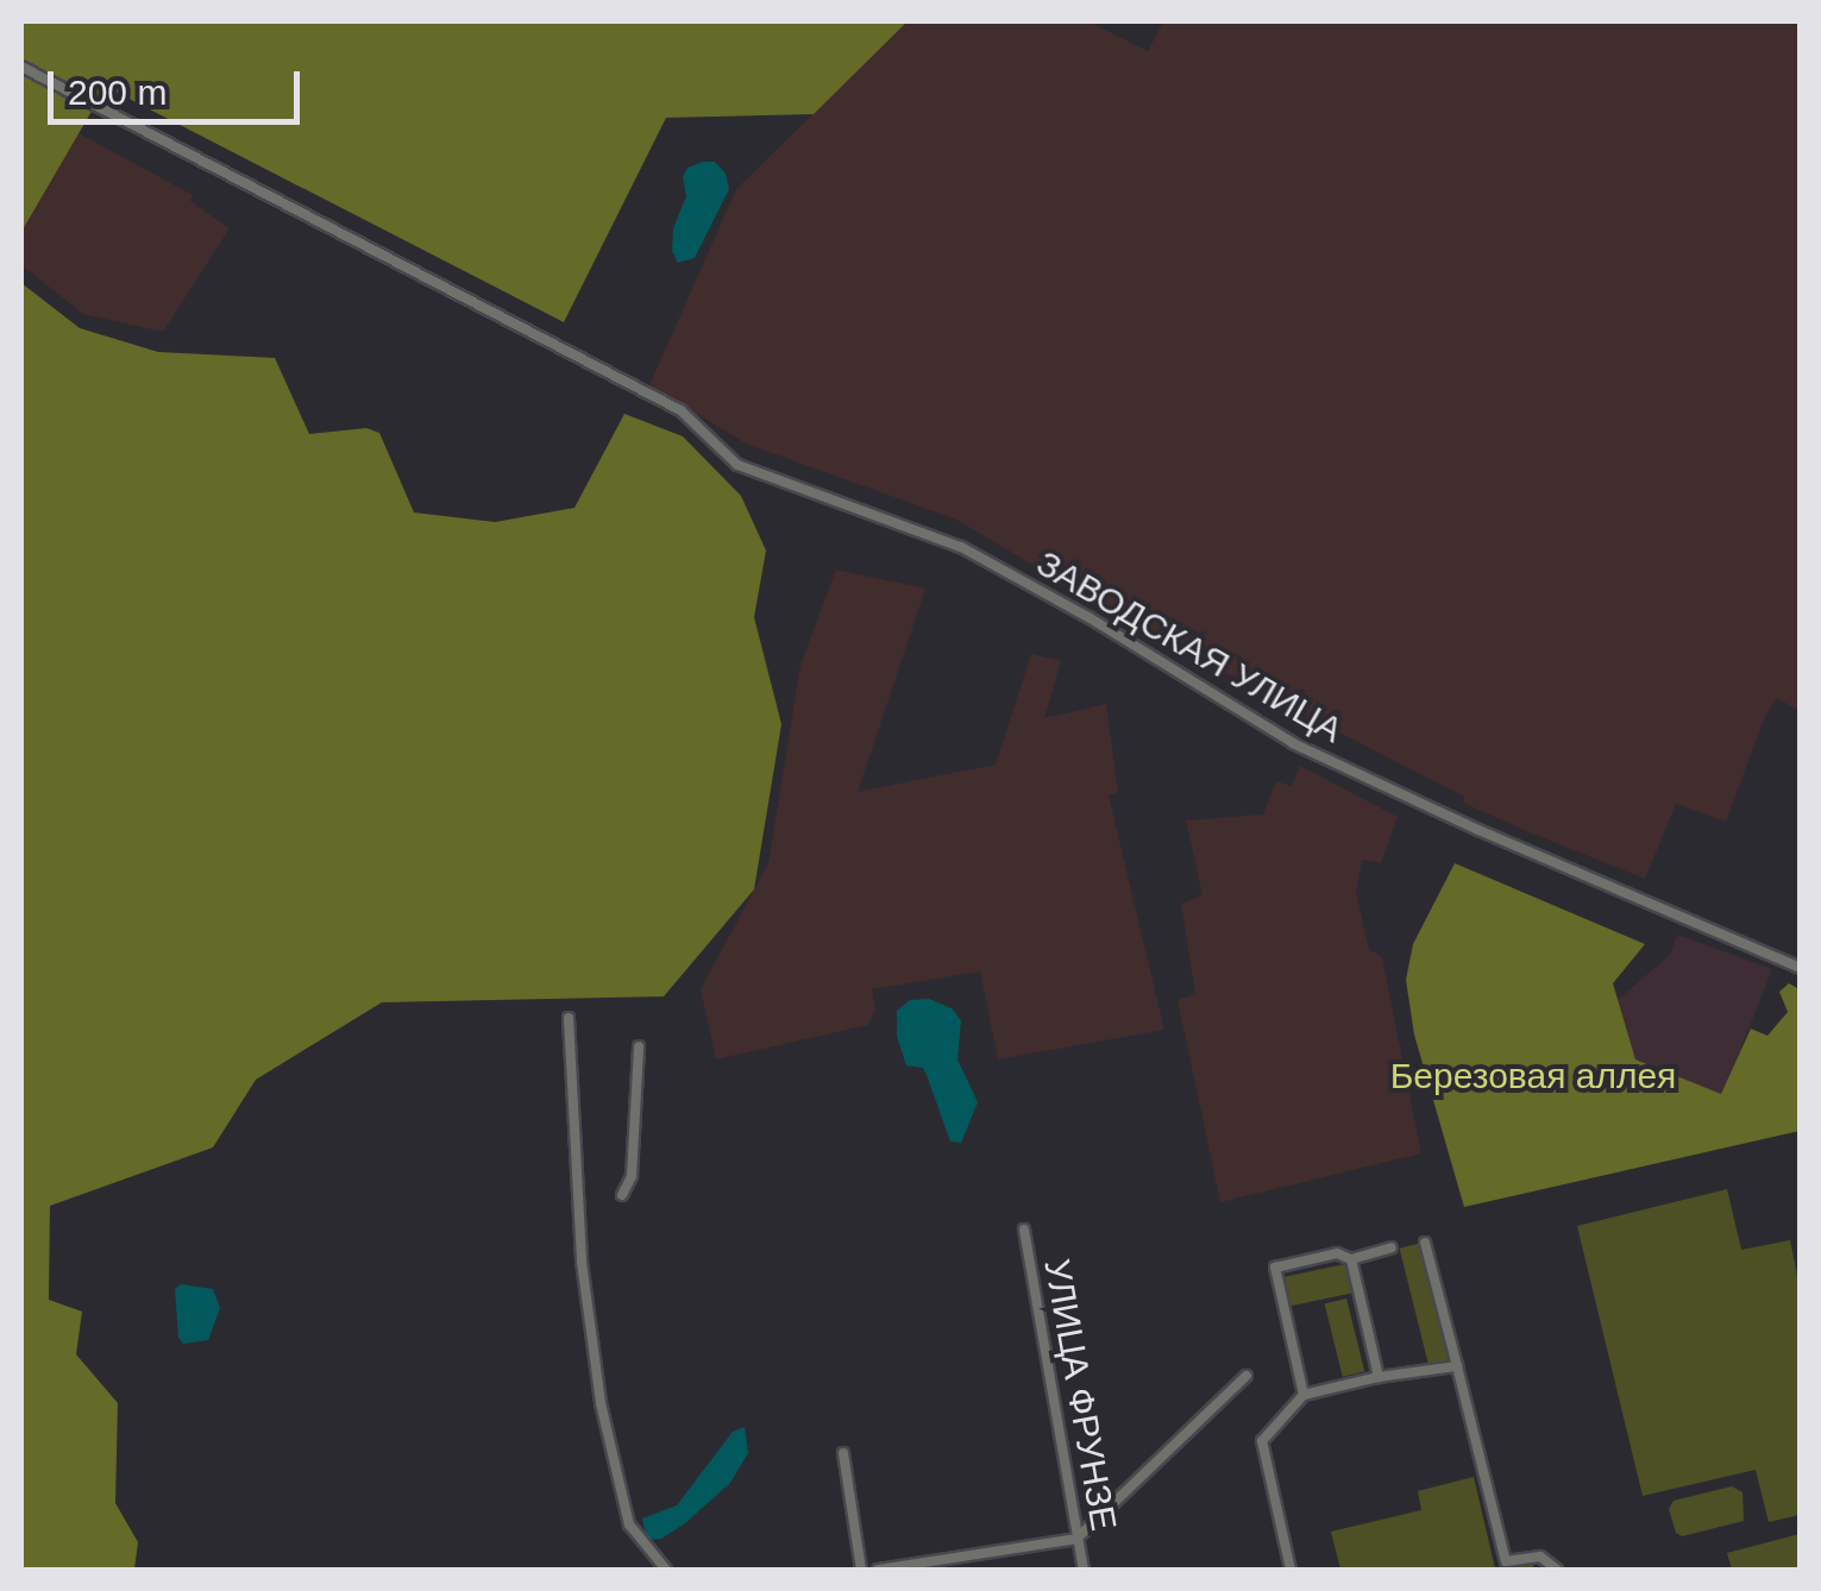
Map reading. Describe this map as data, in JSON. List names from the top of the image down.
{
  "streets": {
    "street": ["ЗАВОДСКАЯ УЛИЦА", "УЛИЦА ФРУНЗЕ"]
  },
  "parks": ["Березовая аллея"],
  "scale_bar": "200 m"
}
